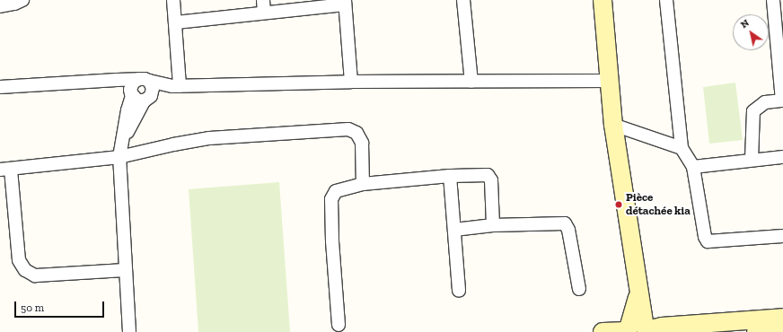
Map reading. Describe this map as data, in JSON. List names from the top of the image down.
{
  "places": ["Pièce détachée kia"],
  "scale_bar": "50 m",
  "north": "top left"
}
